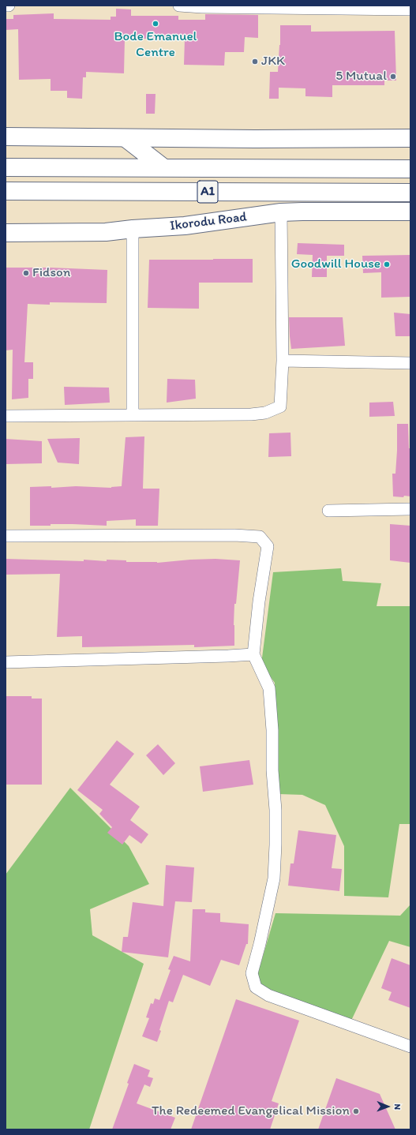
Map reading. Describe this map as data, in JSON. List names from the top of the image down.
{
  "streets": {
    "main road": ["A1", "Ikorodu Road"]
  },
  "places": [
    "Bode Emanuel Centre",
    "JKK",
    "5 Mutual",
    "Goodwill House",
    "Fidson",
    "The Redeemed Evangelical Mission"
  ],
  "north": "right"
}
